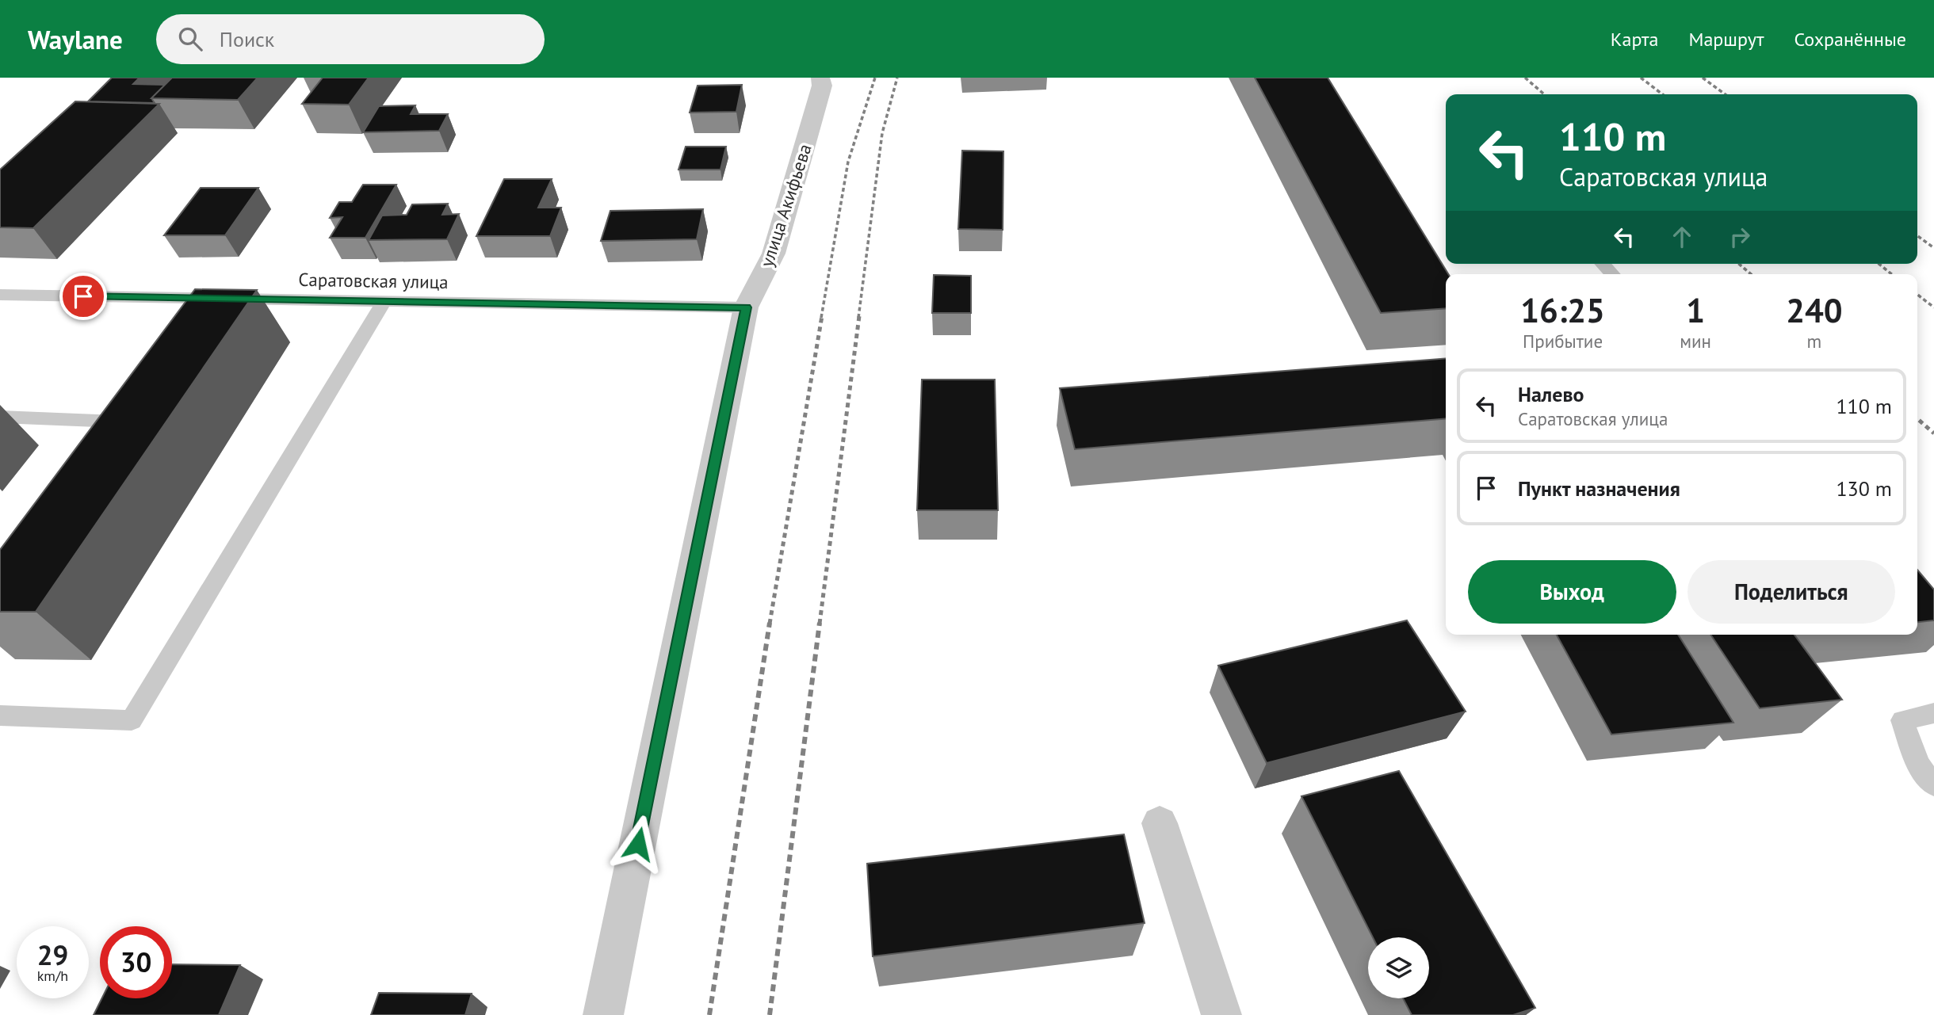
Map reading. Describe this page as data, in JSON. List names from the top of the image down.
{
  "streets": {
    "street": ["улица Акифьева"],
    "lane": ["Саратовская улица"]
  },
  "crossings": [
    ["улица Акифьева", "Саратовская улица"]
  ],
  "page": {
    "header": "Waylane",
    "search": "Поиск",
    "nav": ["Карта", "Маршрут", "Сохранённые"],
    "turn": ["110 m", "Саратовская улица"],
    "eta": [
      "16:25",
      "Прибытие",
      "1",
      "мин",
      "240",
      "m"
    ],
    "list": [
      {
        "name": "Налево",
        "note": "Саратовская улица",
        "value": "110 m"
      },
      {
        "name": "Пункт назначения",
        "value": "130 m"
      }
    ],
    "buttons": ["Выход", "Поделиться"],
    "speed": "29 km/h",
    "limit": "30"
  }
}
